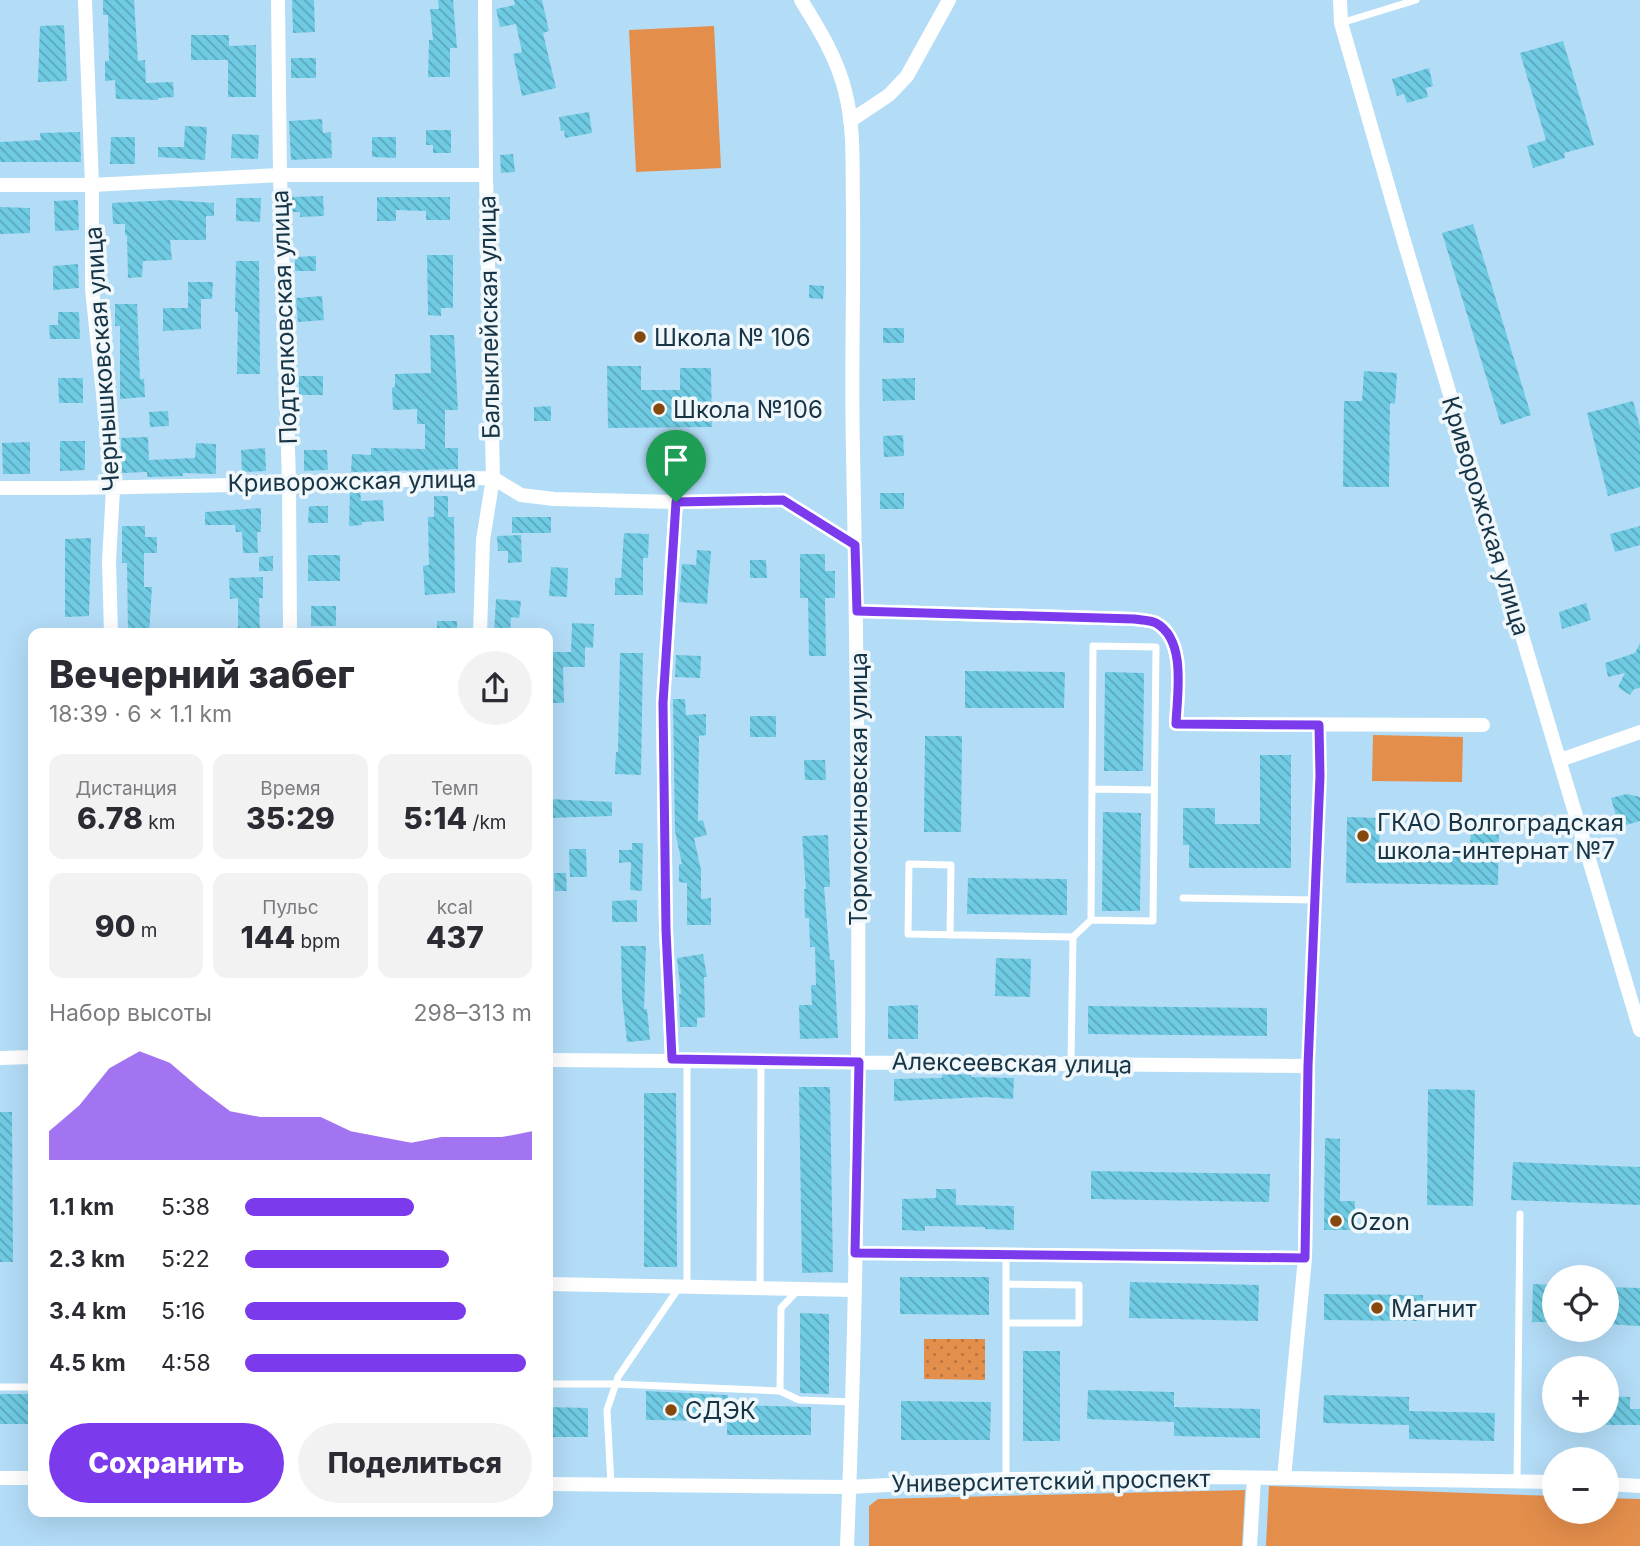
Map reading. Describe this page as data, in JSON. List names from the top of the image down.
{
  "streets": {
    "street": [
      "Подтелковская улица",
      "Балыклейская улица",
      "Чернышковская улица",
      "Криворожская улица",
      "Тормосиновская улица",
      "Алексеевская улица",
      "Университетский проспект"
    ]
  },
  "crossings": [
    ["Подтелковская улица", "Криворожская улица"],
    ["Балыклейская улица", "Криворожская улица"],
    ["Чернышковская улица", "Криворожская улица"],
    ["Криворожская улица", "Тормосиновская улица"],
    ["Тормосиновская улица", "Алексеевская улица"],
    ["Тормосиновская улица", "Университетский проспект"]
  ],
  "places": [
    "Школа № 106",
    "Школа №106",
    "ГКАО Волгоградская школа-интернат №7",
    "Ozon",
    "Магнит",
    "СДЭК"
  ],
  "page": {
    "heading": ["Вечерний забег", "18:39 · 6 × 1.1 km"],
    "stats": [
      ["Дистанция", "6.78 km"],
      ["Время", "35:29"],
      ["Темп", "5:14 /km"],
      ["90 m"],
      ["Пульс", "144 bpm"],
      ["kcal", "437"]
    ],
    "chart": ["Набор высоты", "298–313 m"],
    "list": [
      {
        "name": "1.1 km",
        "note": "5:38"
      },
      {
        "name": "2.3 km",
        "note": "5:22"
      },
      {
        "name": "3.4 km",
        "note": "5:16"
      },
      {
        "name": "4.5 km",
        "note": "4:58"
      }
    ],
    "map_buttons": ["+", "−"],
    "buttons": ["Сохранить", "Поделиться"]
  }
}
